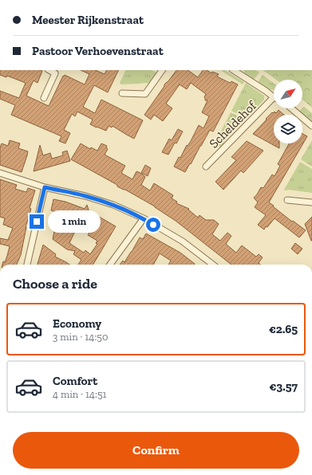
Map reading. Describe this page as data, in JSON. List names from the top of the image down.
{
  "streets": {
    "street": ["Scheldehof"]
  },
  "north": "top right",
  "page": {
    "banner": ["Meester Rijkenstraat", "Pastoor Verhoevenstraat"],
    "bubble": "1 min",
    "heading": "Choose a ride",
    "list": [
      {
        "name": "Economy",
        "note": "3 min · 14:50",
        "value": "€2.65"
      },
      {
        "name": "Comfort",
        "note": "4 min · 14:51",
        "value": "€3.57"
      }
    ],
    "buttons": "Confirm"
  }
}
